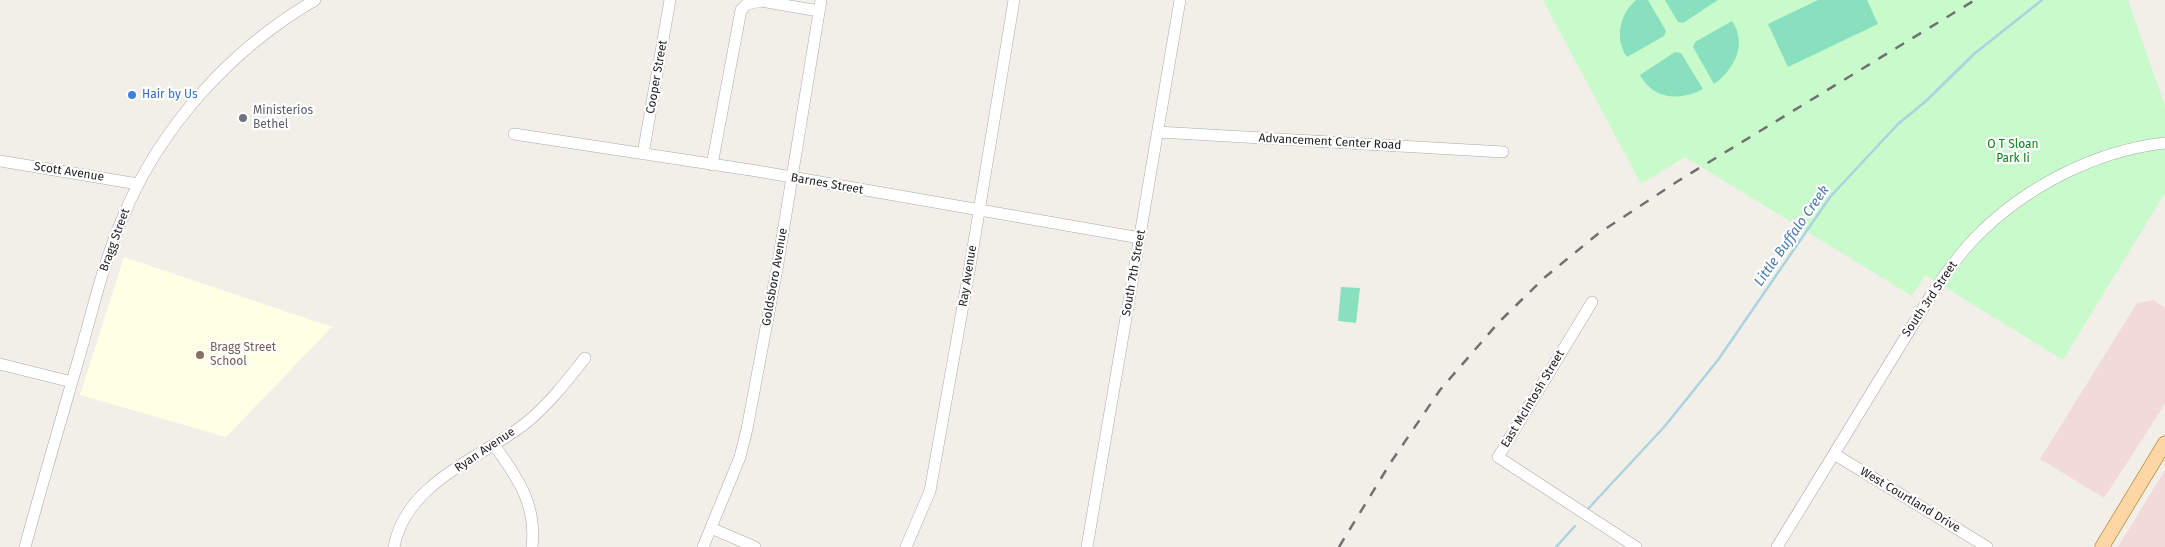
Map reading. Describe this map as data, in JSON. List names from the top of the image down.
{
  "streets": {
    "street": [
      "Cooper Street",
      "Advancement Center Road",
      "Scott Avenue",
      "Barnes Street",
      "Bragg Street",
      "South 7th Street",
      "Ray Avenue",
      "Goldsboro Avenue",
      "South 3rd Street",
      "East McIntosh Street",
      "Ryan Avenue",
      "West Courtland Drive"
    ]
  },
  "crossings": [
    ["Cooper Street", "Barnes Street"],
    ["Advancement Center Road", "South 7th Street"],
    ["Scott Avenue", "Bragg Street"],
    ["Barnes Street", "South 7th Street"],
    ["Barnes Street", "Ray Avenue"],
    ["Barnes Street", "Goldsboro Avenue"],
    ["South 3rd Street", "West Courtland Drive"]
  ],
  "water": ["Little Buffalo Creek"],
  "parks": ["O T Sloan Park Ii"],
  "places": ["Hair by Us", "Ministerios Bethel", "Bragg Street School"]
}
